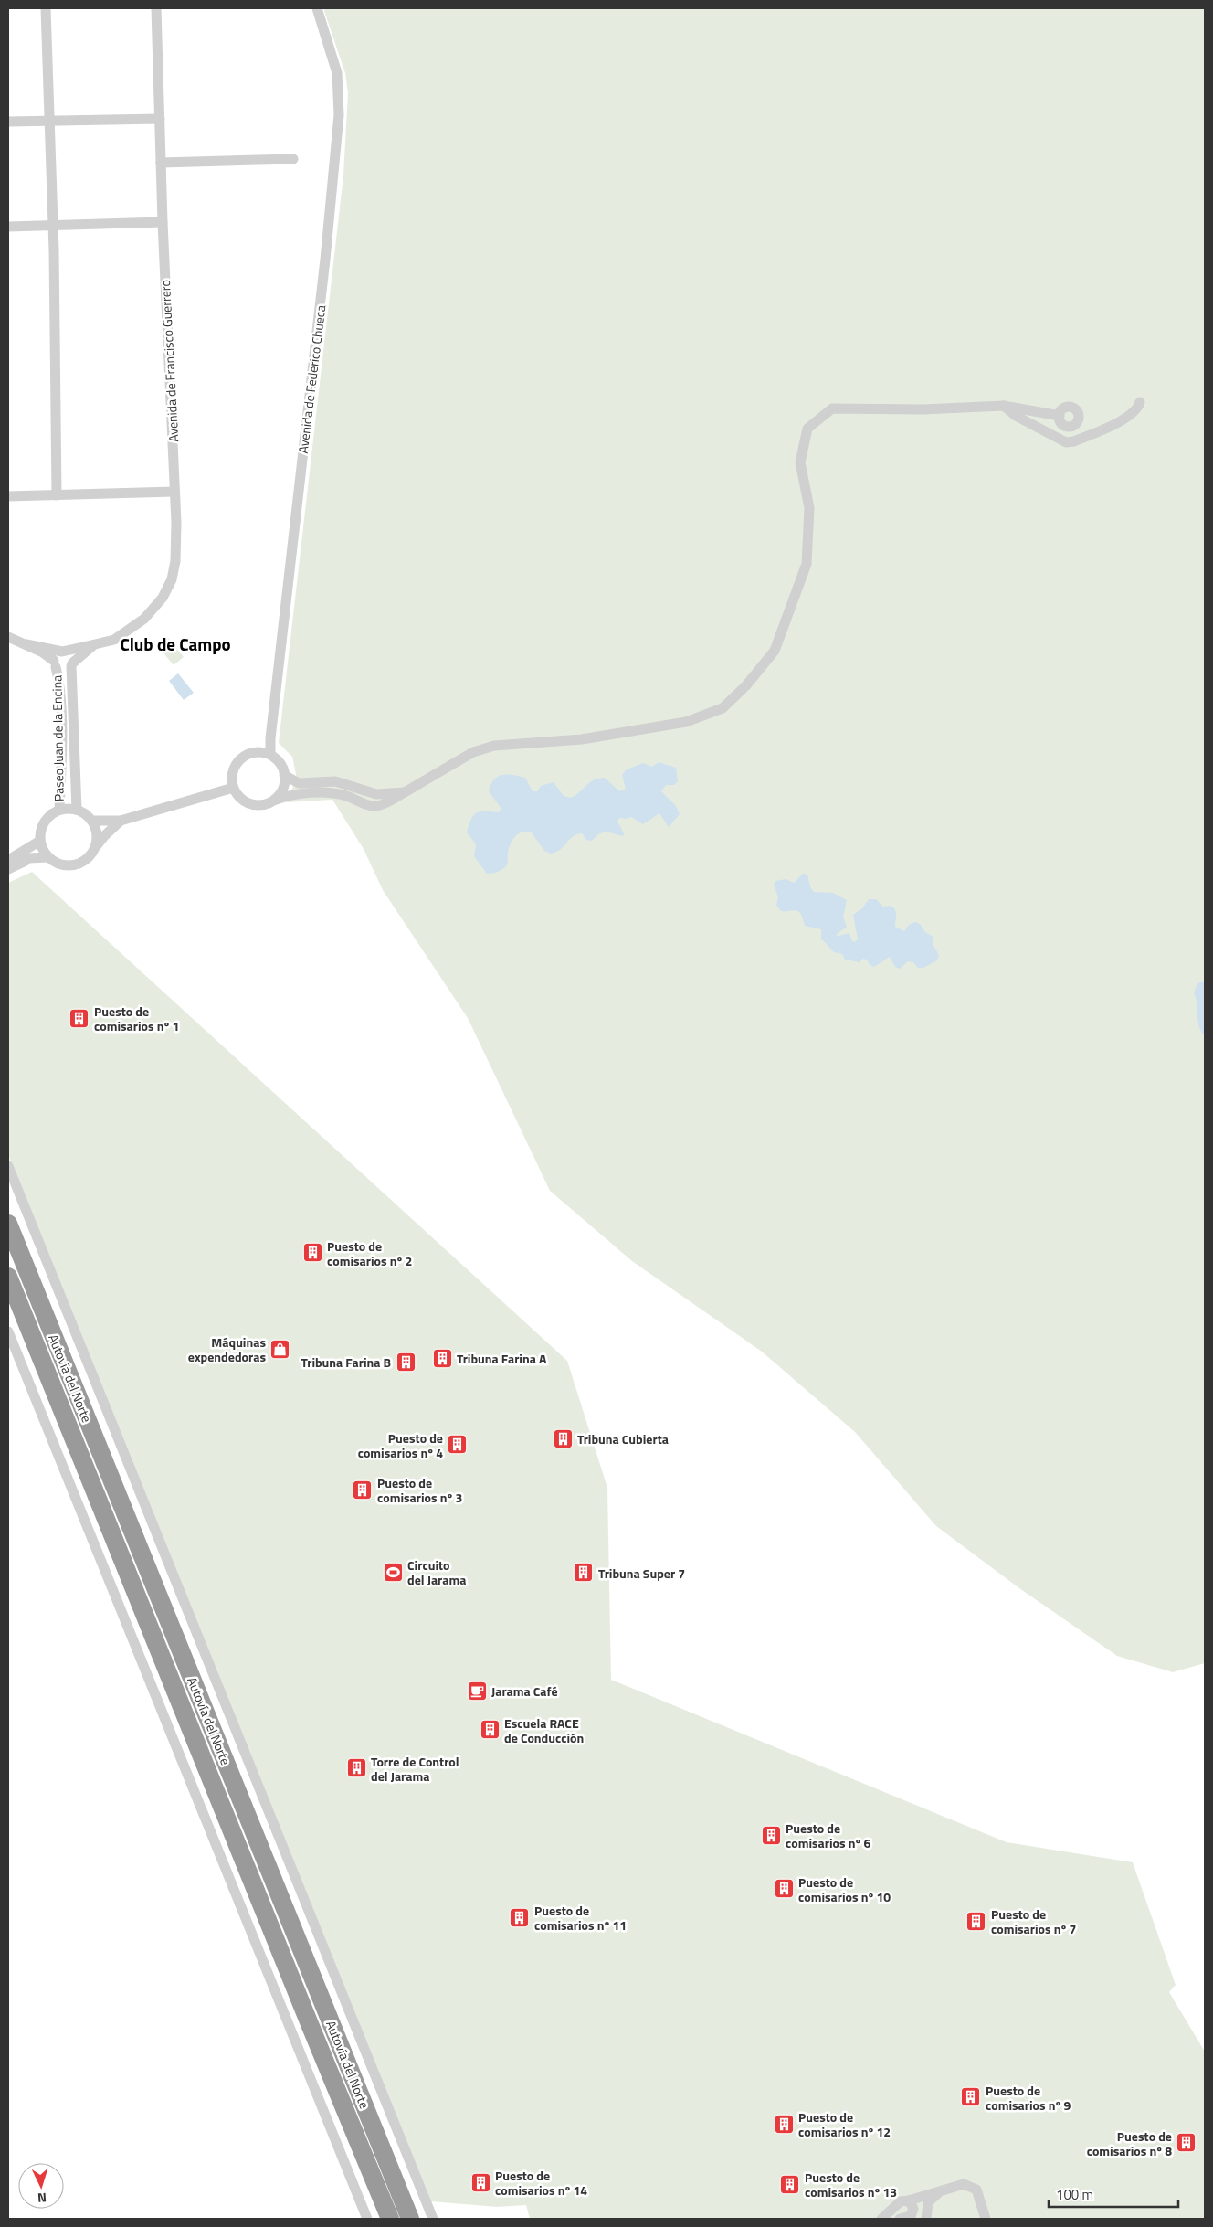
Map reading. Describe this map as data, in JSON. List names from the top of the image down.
{
  "streets": {
    "highway": ["Autovía del Norte"],
    "street": ["Avenida de Francisco Guerrero", "Avenida de Federico Chueca", "Paseo Juan de la Encina"]
  },
  "crossings": [
    ["Avenida de Francisco Guerrero", "Paseo Juan de la Encina"]
  ],
  "districts": ["Club de Campo"],
  "places": {
    "building": [
      "Puesto de comisarios nº 1",
      "Puesto de comisarios nº 2",
      "Tribuna Farina A",
      "Tribuna Farina B",
      "Tribuna Cubierta",
      "Puesto de comisarios nº 4",
      "Puesto de comisarios nº 3",
      "Tribuna Super 7",
      "Escuela RACE de Conducción",
      "Torre de Control del Jarama",
      "Puesto de comisarios nº 6",
      "Puesto de comisarios nº 10",
      "Puesto de comisarios nº 11",
      "Puesto de comisarios nº 7",
      "Puesto de comisarios nº 9",
      "Puesto de comisarios nº 12",
      "Puesto de comisarios nº 8",
      "Puesto de comisarios nº 14",
      "Puesto de comisarios nº 13"
    ],
    "shop": ["Máquinas expendedoras"],
    "sports": ["Circuito del Jarama"],
    "cafe": ["Jarama Café"]
  },
  "scale_bar": "100 m",
  "north": "bottom"
}
